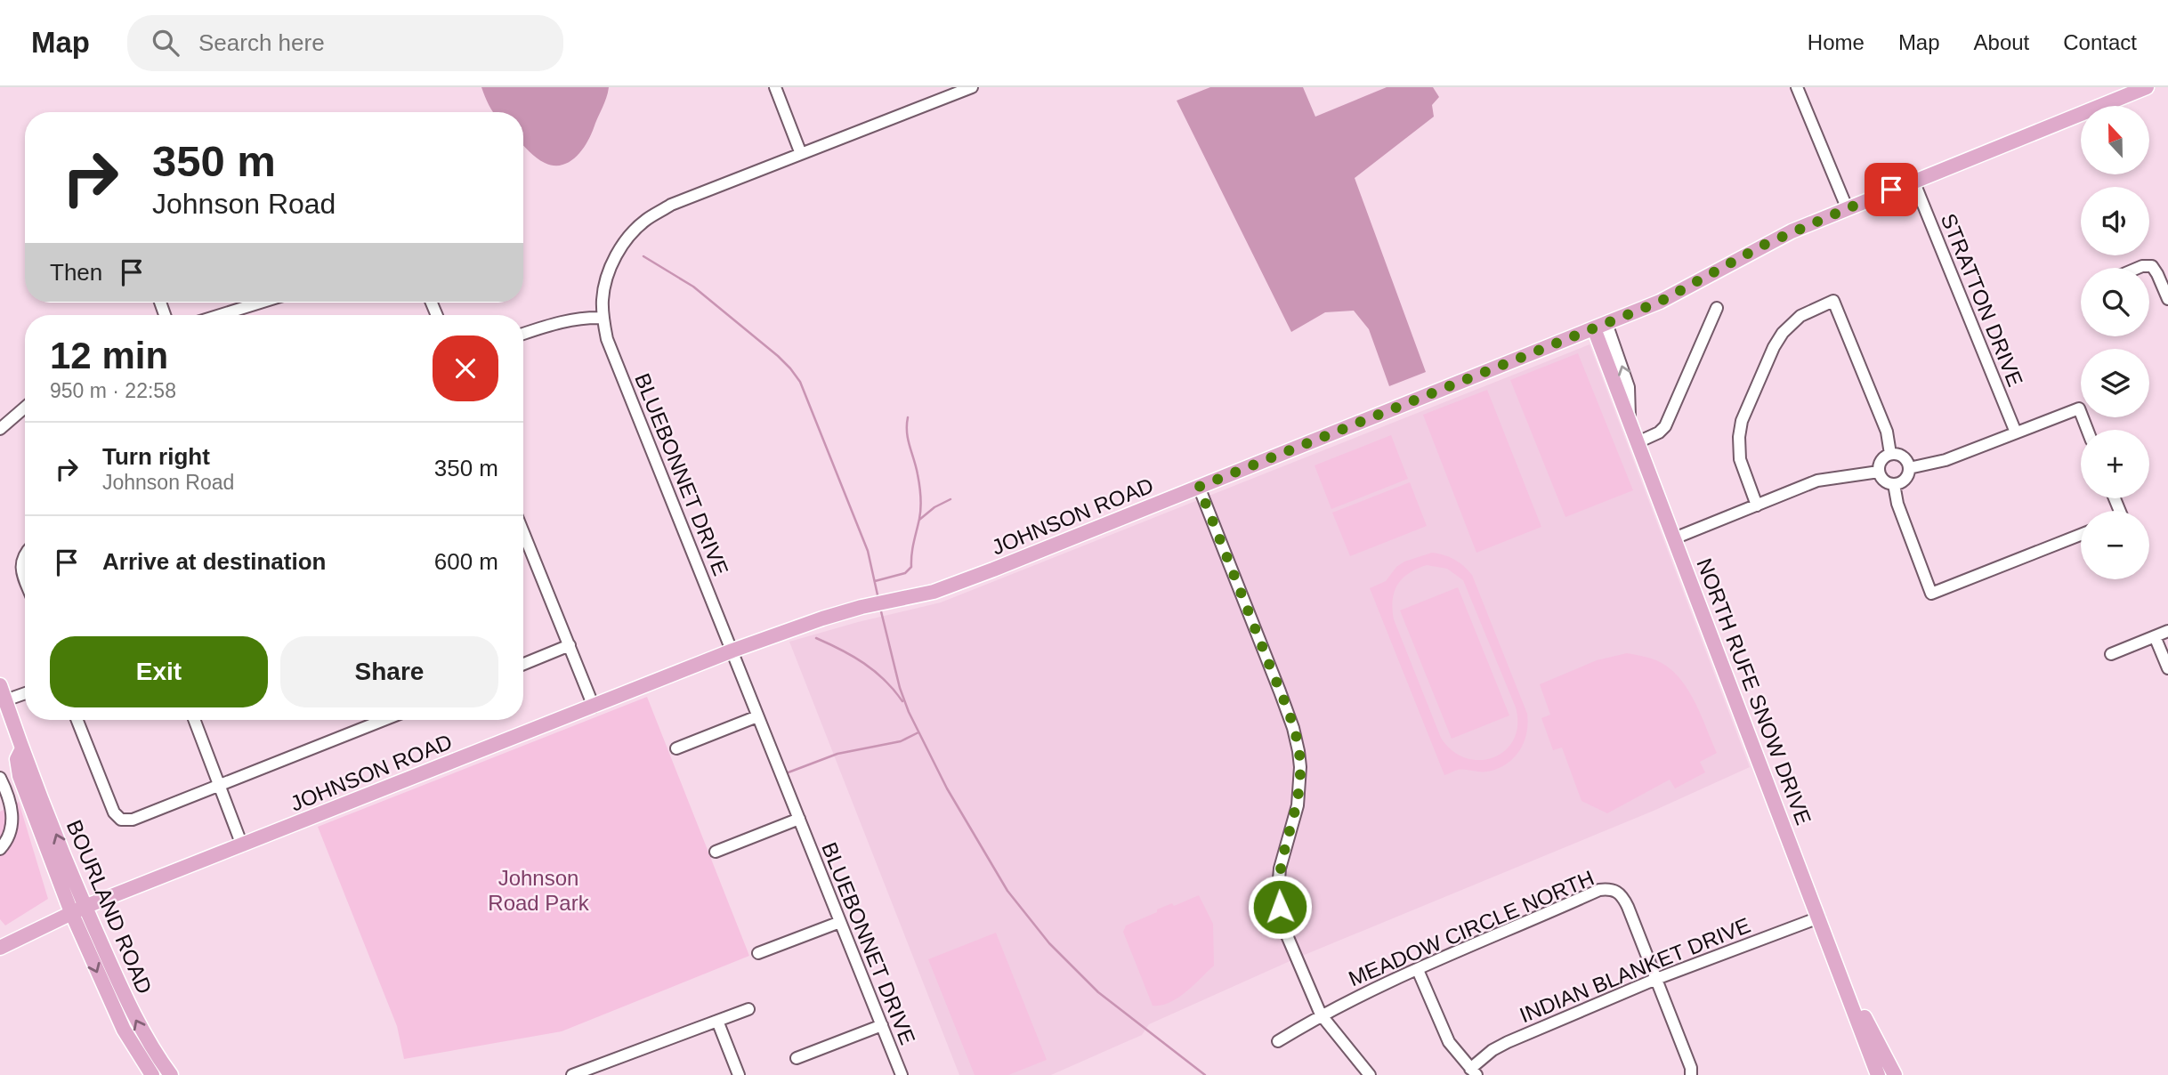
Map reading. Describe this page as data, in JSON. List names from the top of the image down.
{
  "streets": {
    "main road": ["JOHNSON ROAD", "NORTH RUFE SNOW DRIVE", "BOURLAND ROAD"],
    "street": [
      "STRATTON DRIVE",
      "BLUEBONNET DRIVE",
      "MEADOW CIRCLE NORTH",
      "INDIAN BLANKET DRIVE"
    ]
  },
  "crossings": [
    ["STRATTON DRIVE", "JOHNSON ROAD"],
    ["BLUEBONNET DRIVE", "JOHNSON ROAD"],
    ["JOHNSON ROAD", "NORTH RUFE SNOW DRIVE"],
    ["JOHNSON ROAD", "BOURLAND ROAD"],
    ["NORTH RUFE SNOW DRIVE", "INDIAN BLANKET DRIVE"],
    ["MEADOW CIRCLE NORTH", "INDIAN BLANKET DRIVE"]
  ],
  "parks": ["Johnson Road Park"],
  "north": "top",
  "page": {
    "header": "Map",
    "search": "Search here",
    "nav": [
      "Home",
      "Map",
      "About",
      "Contact"
    ],
    "map_buttons": ["+", "−"],
    "turn": ["350 m", "Johnson Road"],
    "then": "Then",
    "heading": ["12 min", "950 m · 22:58"],
    "list": [
      {
        "name": "Turn right",
        "note": "Johnson Road",
        "value": "350 m"
      },
      {
        "name": "Arrive at destination",
        "value": "600 m"
      }
    ],
    "buttons": ["Exit", "Share"]
  }
}
